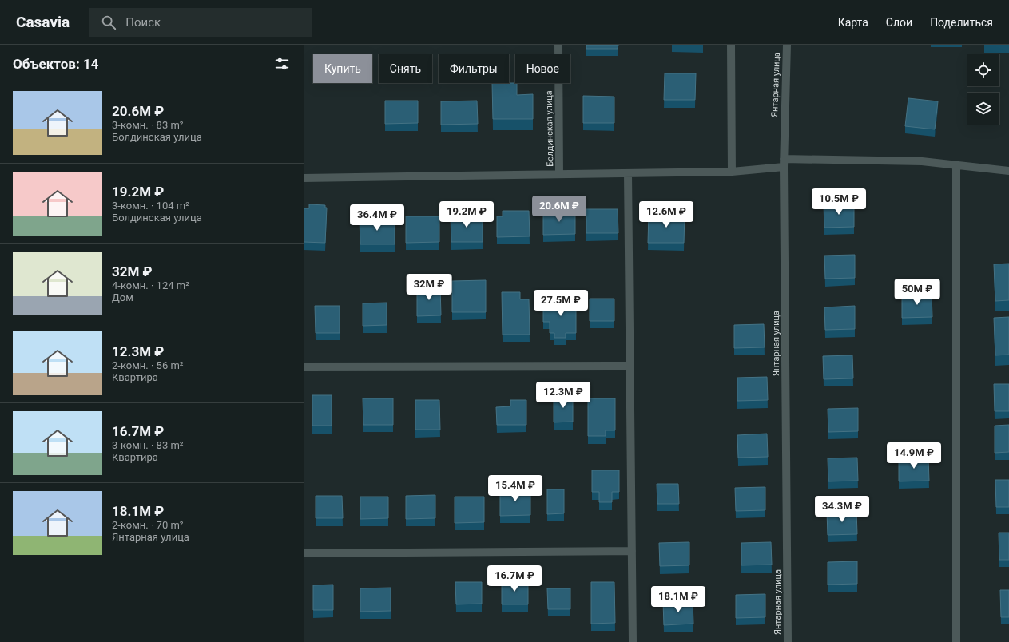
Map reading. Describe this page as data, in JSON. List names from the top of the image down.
{
  "streets": {
    "street": ["Янтарная улица", "Болдинская улица"]
  },
  "page": {
    "header": "Casavia",
    "search": "Поиск",
    "nav": ["Карта", "Слои", "Поделиться"],
    "heading": "Объектов: 14",
    "chip": [
      "Купить",
      "Снять",
      "Фильтры",
      "Новое"
    ],
    "list": [
      {
        "name": "20.6M ₽",
        "note": "3-комн. · 83 m² · Болдинская улица"
      },
      {
        "name": "19.2M ₽",
        "note": "3-комн. · 104 m² · Болдинская улица"
      },
      {
        "name": "32M ₽",
        "note": "4-комн. · 124 m² · Дом"
      },
      {
        "name": "12.3M ₽",
        "note": "2-комн. · 56 m² · Квартира"
      },
      {
        "name": "16.7M ₽",
        "note": "3-комн. · 83 m² · Квартира"
      },
      {
        "name": "18.1M ₽",
        "note": "2-комн. · 70 m² · Янтарная улица"
      }
    ],
    "price": [
      "10.5M ₽",
      "20.6M ₽",
      "19.2M ₽",
      "12.6M ₽",
      "36.4M ₽",
      "32M ₽",
      "50M ₽",
      "27.5M ₽",
      "12.3M ₽",
      "14.9M ₽",
      "15.4M ₽",
      "34.3M ₽",
      "16.7M ₽",
      "18.1M ₽"
    ]
  }
}
